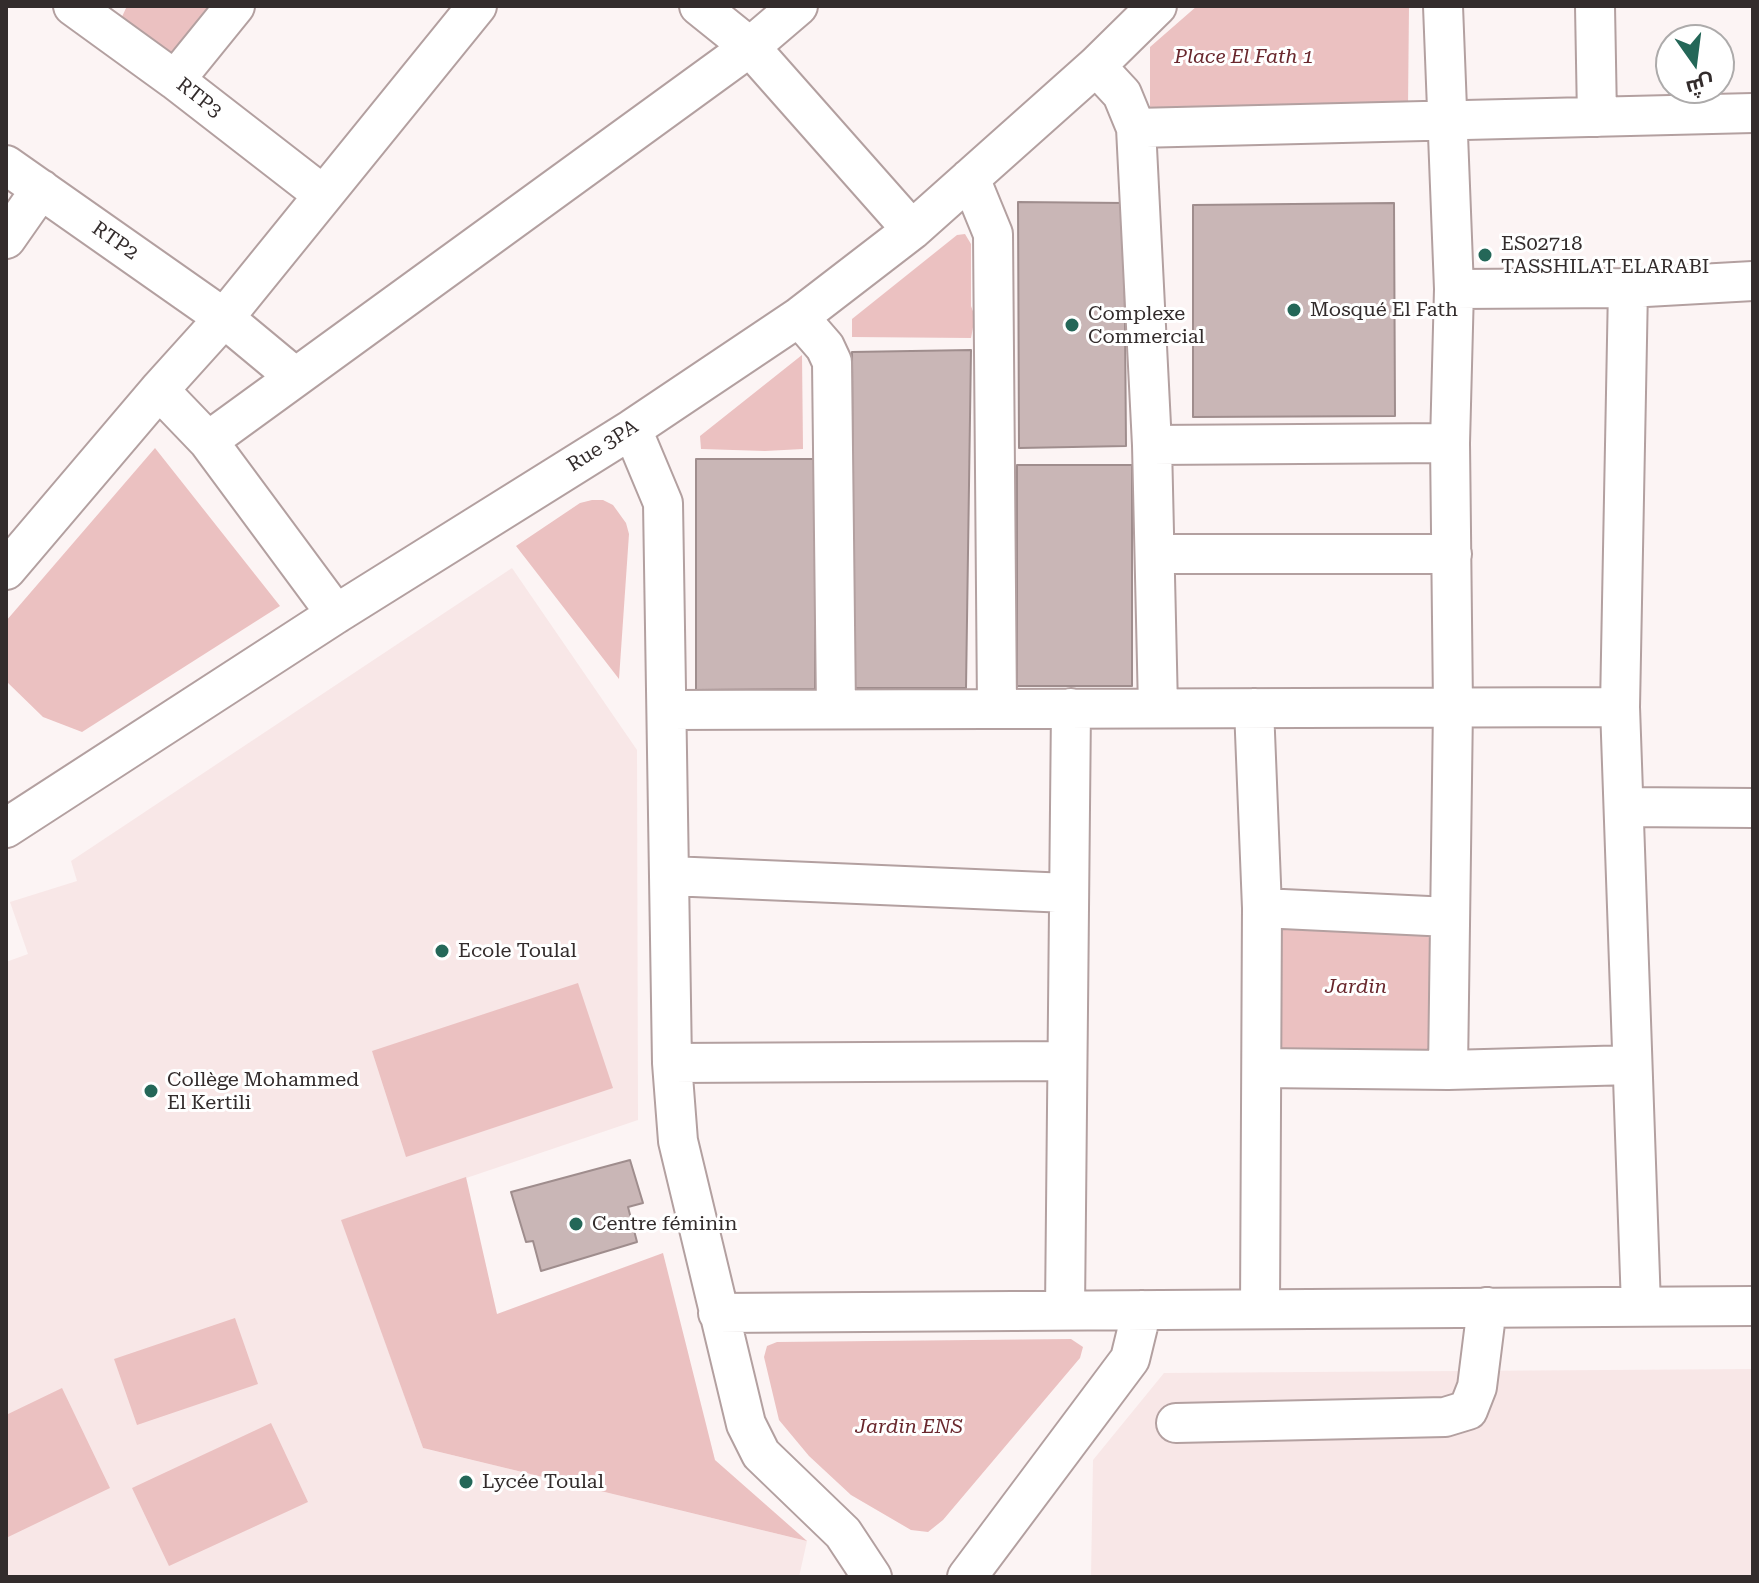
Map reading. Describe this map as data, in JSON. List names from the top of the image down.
{
  "streets": {
    "street": ["RTP3", "RTP2", "Rue 3PA"]
  },
  "parks": ["Place El Fath 1", "Jardin", "Jardin ENS"],
  "places": [
    "ES02718 TASSHILAT ELARABI",
    "Mosqué El Fath",
    "Complexe Commercial",
    "Ecole Toulal",
    "Collège Mohammed El Kertili",
    "Centre féminin",
    "Lycée Toulal"
  ],
  "north": "bottom"
}
